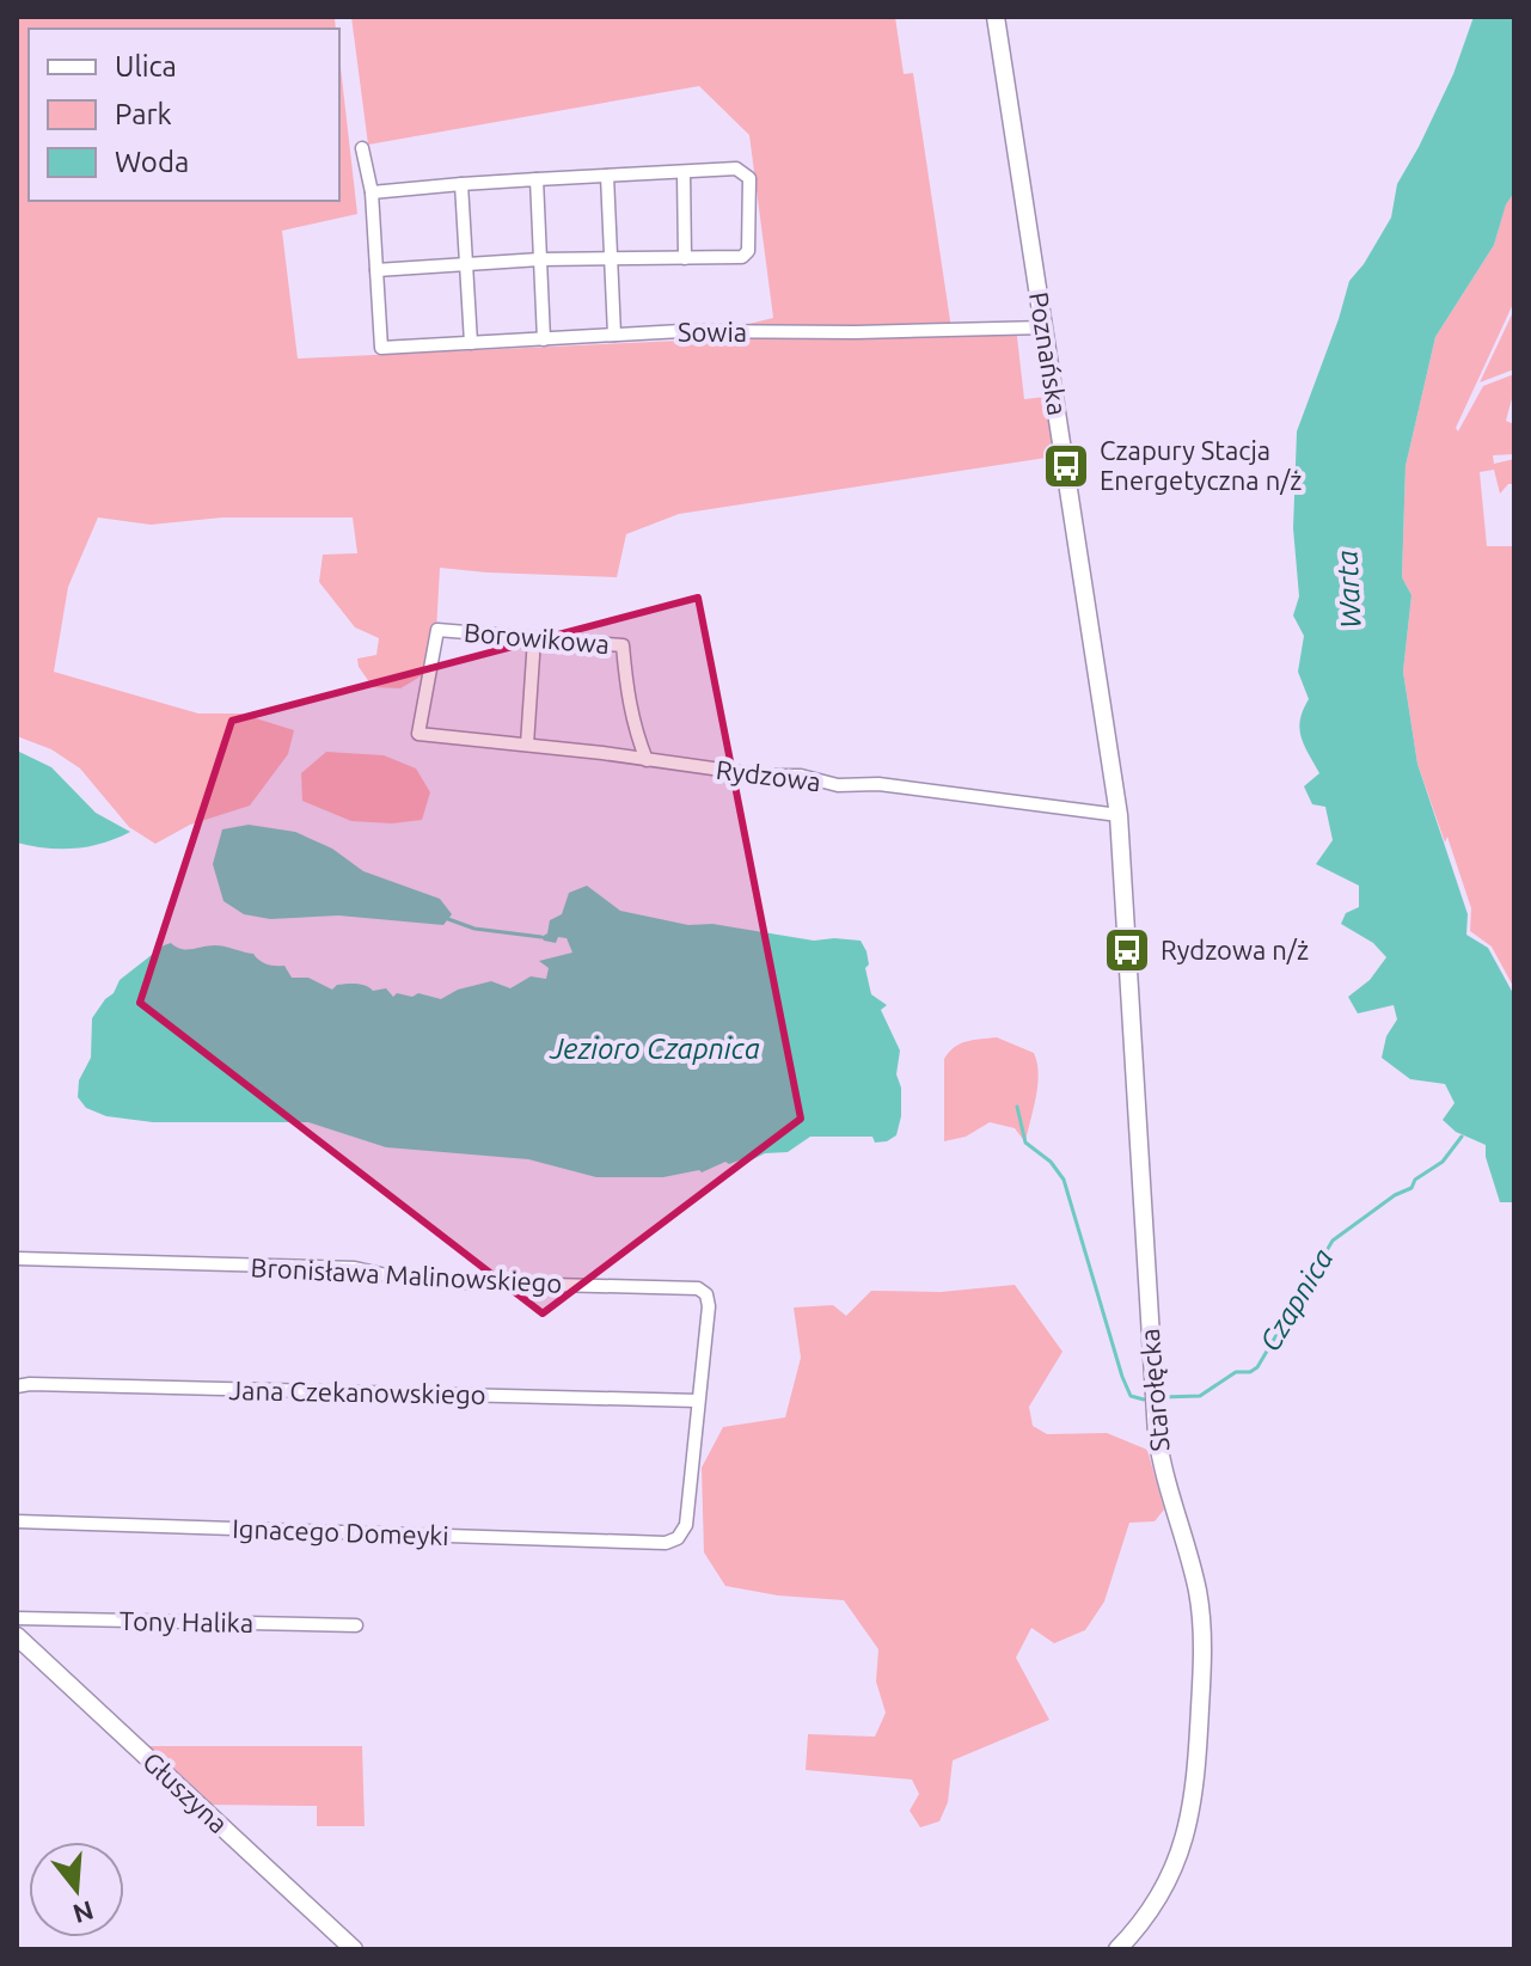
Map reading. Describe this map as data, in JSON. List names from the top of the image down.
{
  "streets": {
    "street": [
      "Sowia",
      "Poznańska",
      "Borowikowa",
      "Rydzowa",
      "Bronisława Malinowskiego",
      "Starołęcka",
      "Jana Czekanowskiego",
      "Ignacego Domeyki",
      "Tony Halika",
      "Głuszyna"
    ]
  },
  "crossings": [
    ["Sowia", "Poznańska"],
    ["Poznańska", "Rydzowa"],
    ["Poznańska", "Starołęcka"],
    ["Borowikowa", "Rydzowa"],
    ["Rydzowa", "Starołęcka"],
    ["Bronisława Malinowskiego", "Jana Czekanowskiego"],
    ["Bronisława Malinowskiego", "Ignacego Domeyki"]
  ],
  "water": ["Warta", "Jezioro Czapnica", "Czapnica"],
  "places": {
    "bus stop": ["Czapury Stacja Energetyczna n/ż", "Rydzowa n/ż"]
  },
  "legend": ["Ulica", "Park", "Woda"],
  "north": "bottom"
}
